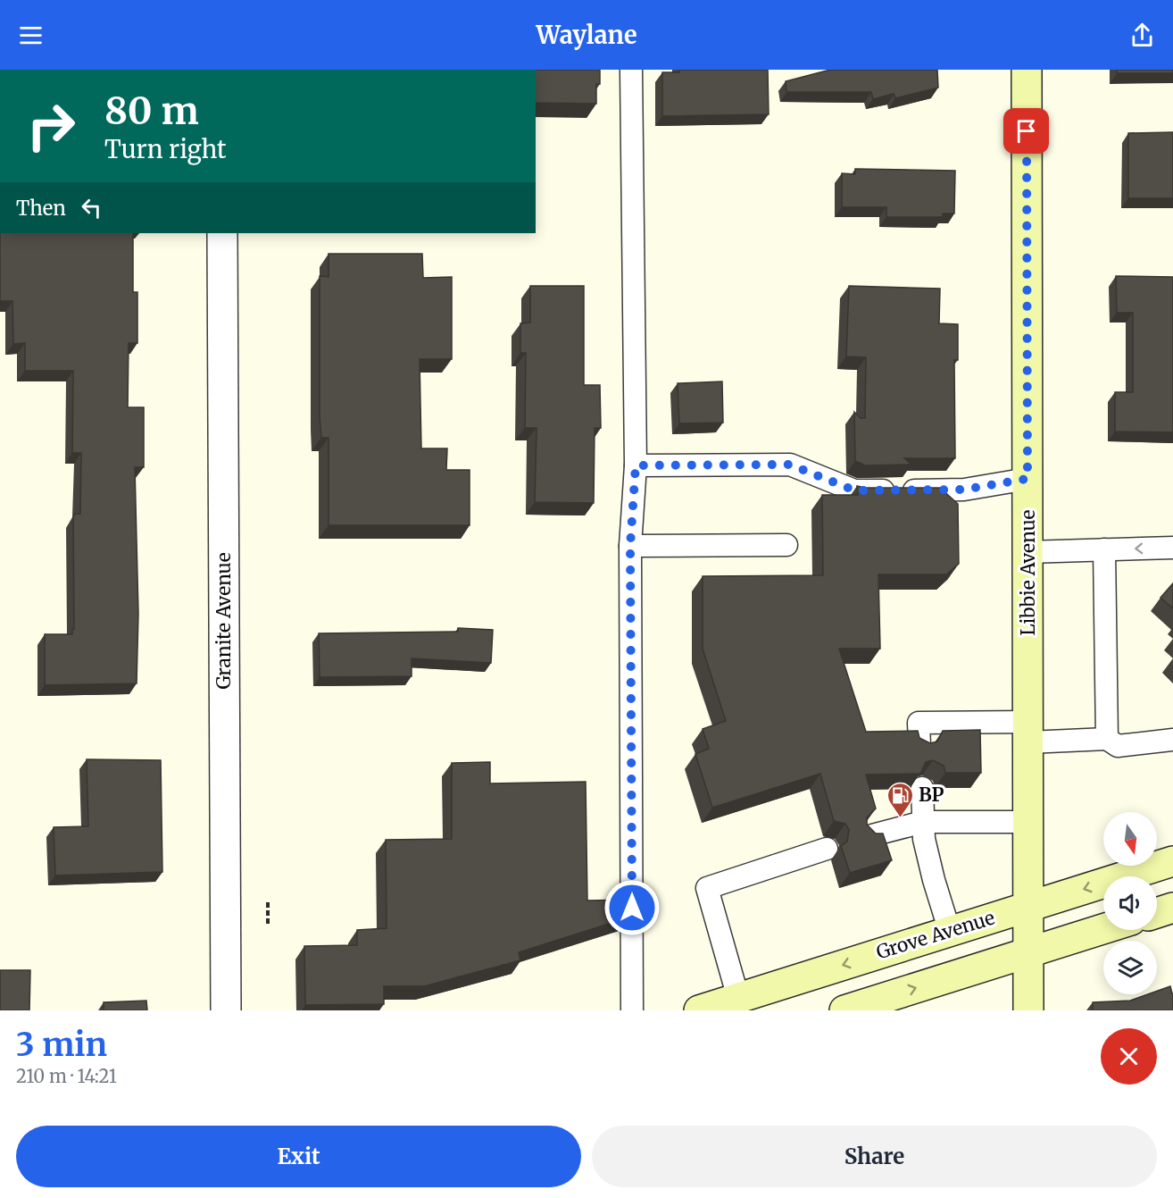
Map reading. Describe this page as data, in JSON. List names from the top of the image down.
{
  "streets": {
    "main road": ["Libbie Avenue", "Grove Avenue"],
    "street": ["Granite Avenue"]
  },
  "crossings": [
    ["Libbie Avenue", "Grove Avenue"]
  ],
  "places": {
    "fuel station": ["BP"]
  },
  "north": "bottom",
  "page": {
    "header": "Waylane",
    "turn": ["80 m", "Turn right"],
    "then": "Then",
    "heading": ["3 min", "210 m · 14:21"],
    "buttons": ["Exit", "Share"]
  }
}
